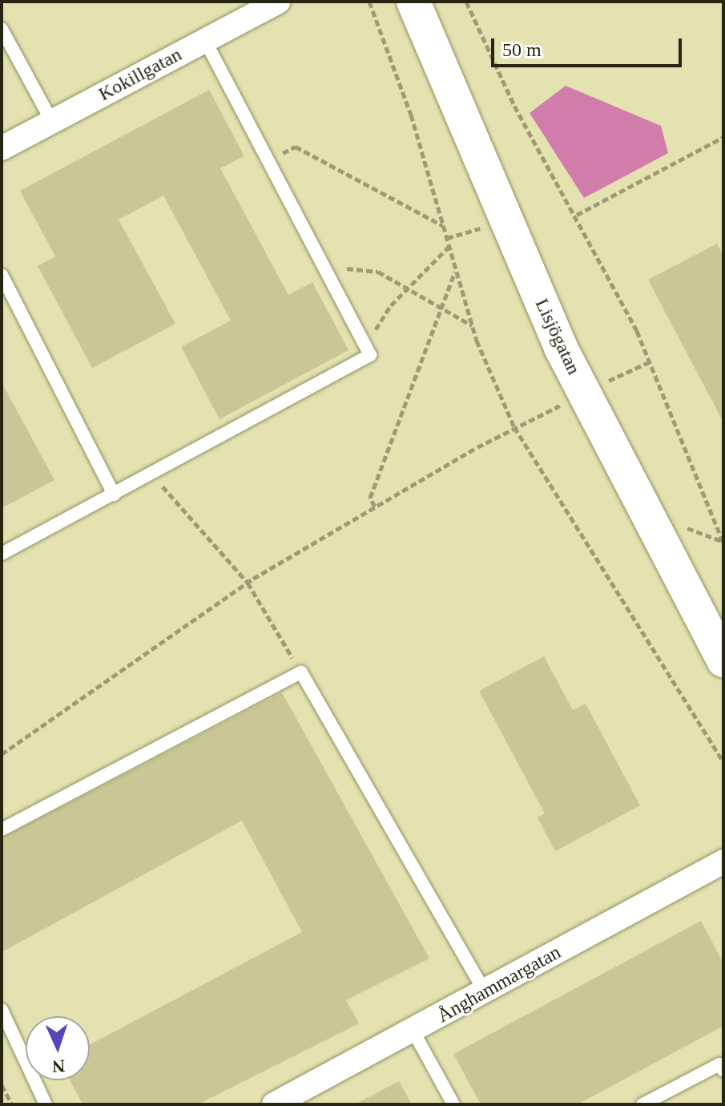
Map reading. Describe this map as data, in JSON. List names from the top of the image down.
{
  "streets": {
    "street": ["Kokillgatan", "Lisjögatan", "Ånghammargatan"]
  },
  "scale_bar": "50 m",
  "north": "bottom"
}
